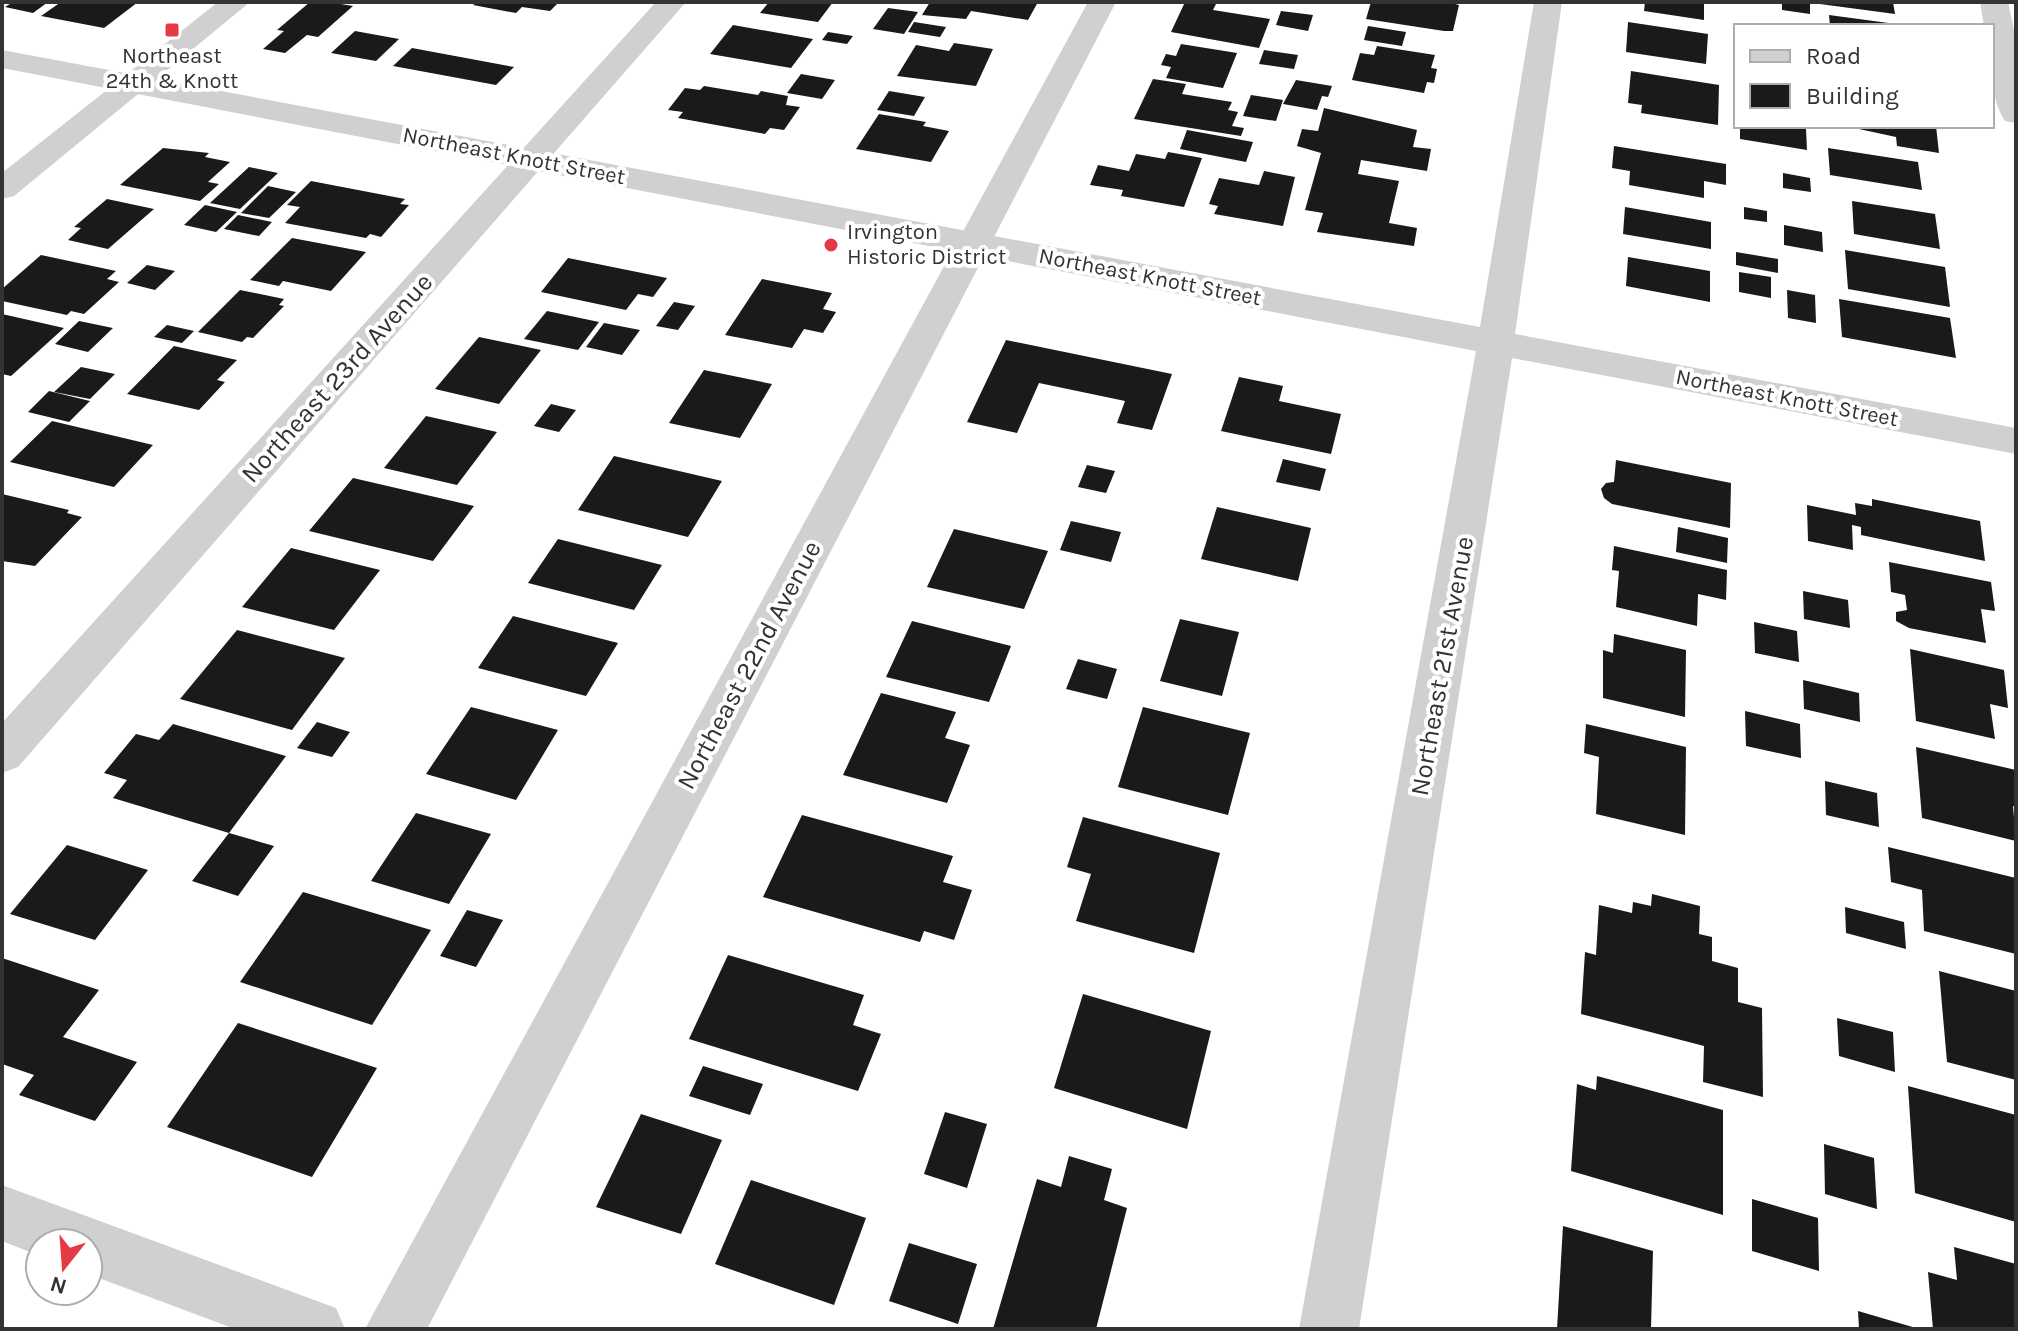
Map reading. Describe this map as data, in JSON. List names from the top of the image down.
{
  "streets": {
    "street": [
      "Northeast Knott Street",
      "Northeast 23rd Avenue",
      "Northeast 22nd Avenue",
      "Northeast 21st Avenue"
    ]
  },
  "crossings": [
    ["Northeast Knott Street", "Northeast 23rd Avenue"],
    ["Northeast Knott Street", "Northeast 22nd Avenue"],
    ["Northeast Knott Street", "Northeast 21st Avenue"]
  ],
  "places": {
    "transit": ["Northeast 24th & Knott"],
    "other": ["Irvington Historic District"]
  },
  "legend": ["Road", "Building"],
  "north": "bottom"
}
